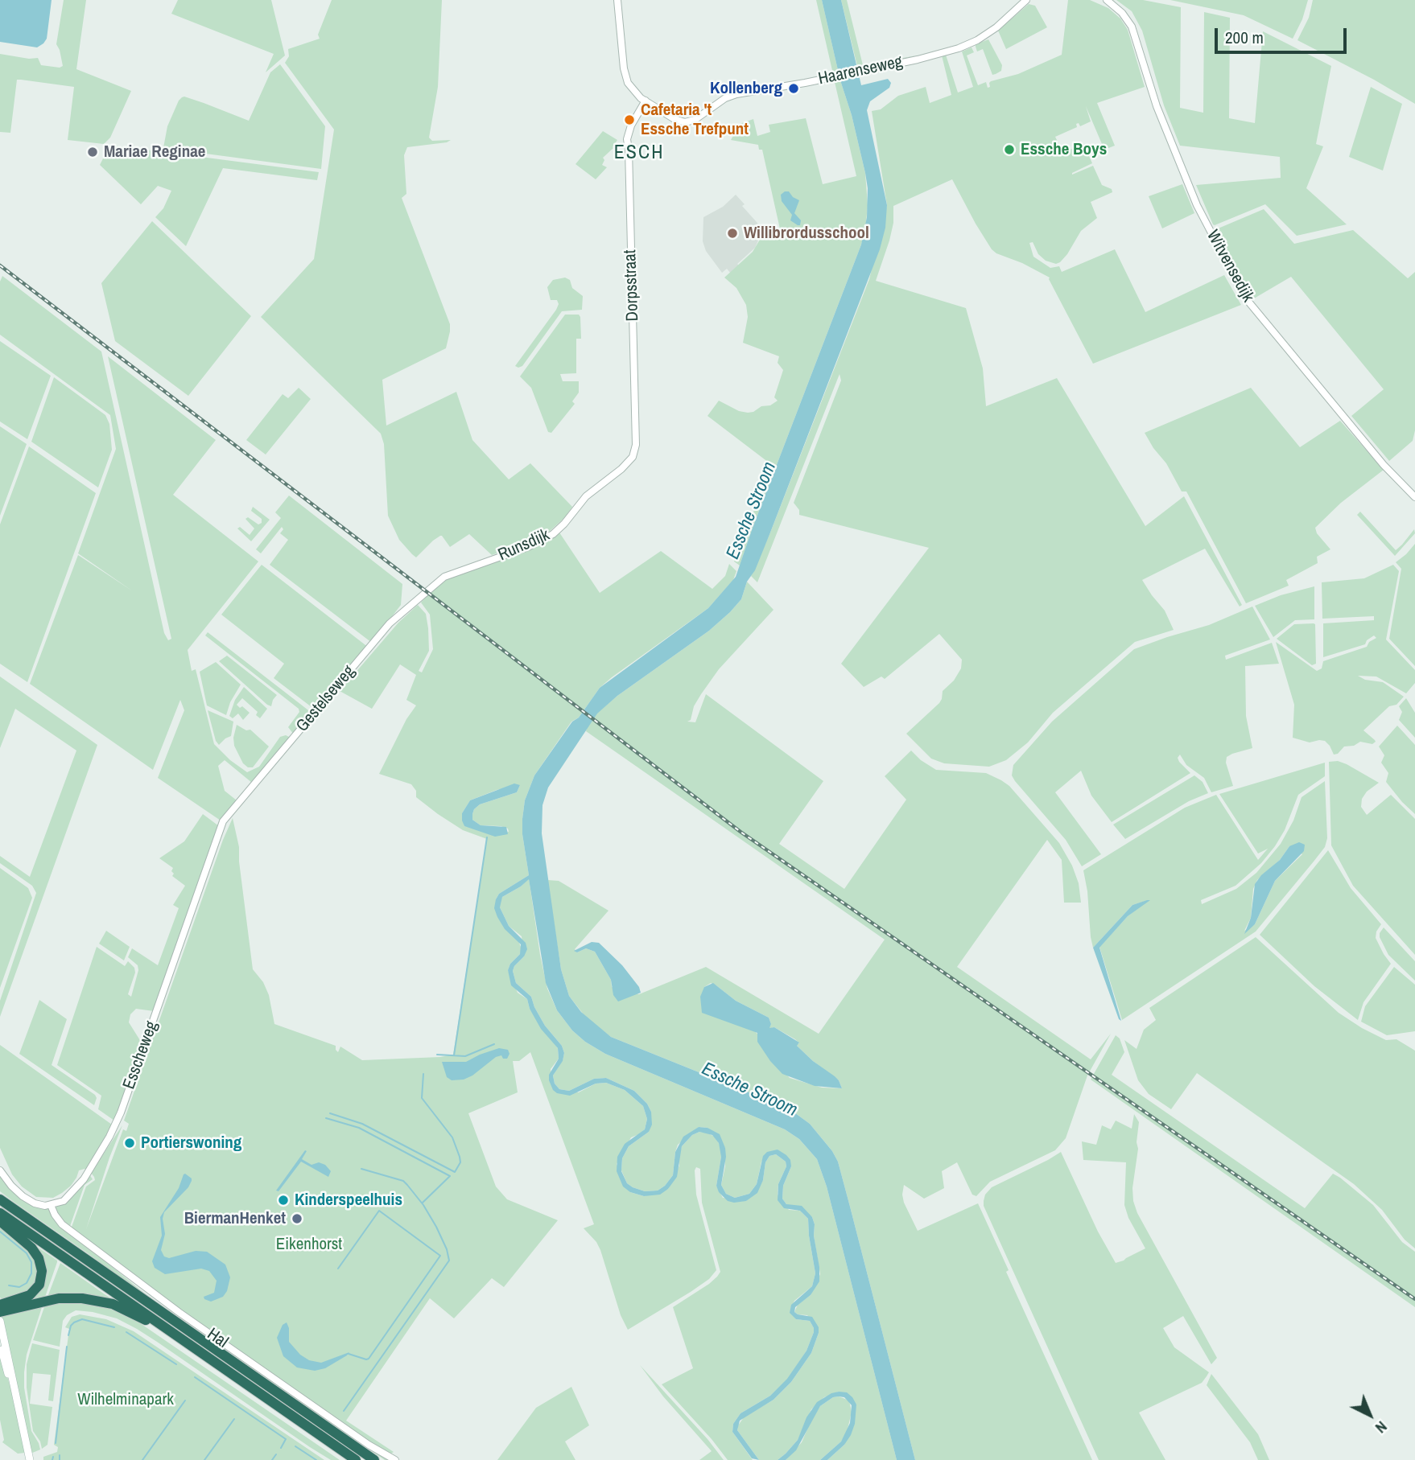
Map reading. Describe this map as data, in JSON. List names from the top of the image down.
{
  "streets": {
    "street": [
      "Haarenseweg",
      "Witvensedijk",
      "Dorpsstraat",
      "Runsdijk",
      "Gestelseweg",
      "Esscheweg",
      "Hal"
    ]
  },
  "crossings": [
    ["Haarenseweg", "Dorpsstraat"],
    ["Dorpsstraat", "Runsdijk"],
    ["Runsdijk", "Gestelseweg"],
    ["Gestelseweg", "Esscheweg"],
    ["Esscheweg", "Hal"]
  ],
  "districts": ["ESCH"],
  "water": ["Essche Stroom"],
  "parks": ["Eikenhorst", "Wilhelminapark"],
  "places": [
    "Kollenberg",
    "Cafetaria 't Essche Trefpunt",
    "Essche Boys",
    "Mariae Reginae",
    "Willibrordusschool",
    "Portierswoning",
    "Kinderspeelhuis",
    "BiermanHenket"
  ],
  "scale_bar": "200 m",
  "north": "bottom right"
}
